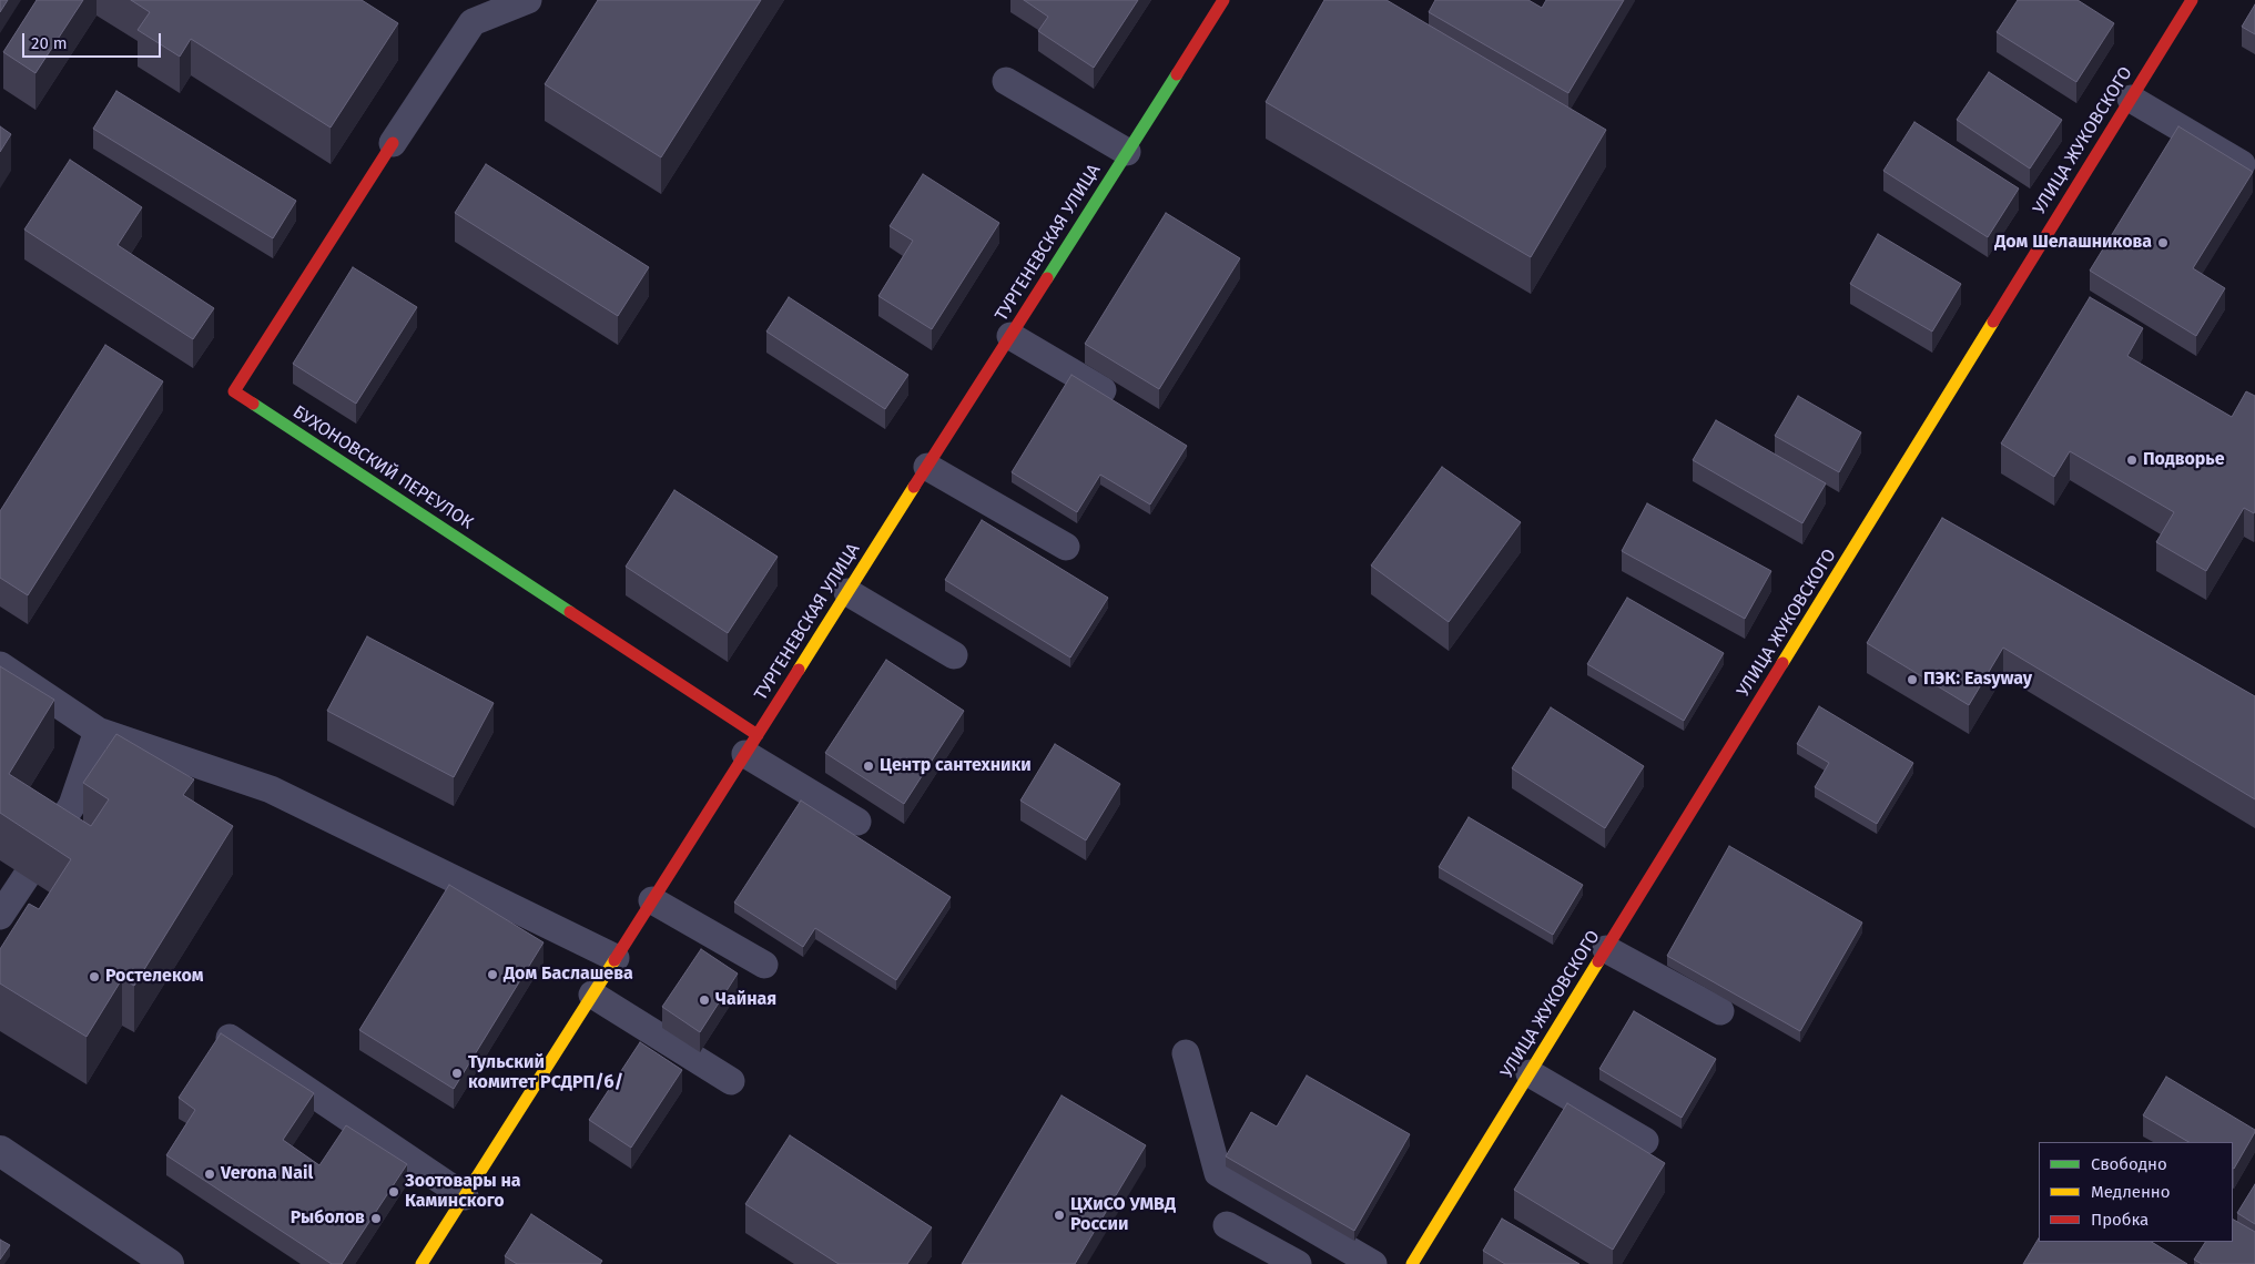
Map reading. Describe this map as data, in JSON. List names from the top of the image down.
{
  "streets": {
    "street": ["УЛИЦА ЖУКОВСКОГО", "ТУРГЕНЕВСКАЯ УЛИЦА", "БУХОНОВСКИЙ ПЕРЕУЛОК"]
  },
  "crossings": [
    ["ТУРГЕНЕВСКАЯ УЛИЦА", "БУХОНОВСКИЙ ПЕРЕУЛОК"]
  ],
  "places": [
    "Дом Шелашникова",
    "Подворье",
    "ПЭК: Easyway",
    "Центр сантехники",
    "Дом Баслашева",
    "Ростелеком",
    "Чайная",
    "Тульский комитет РСДРП/б/",
    "Verona Nail",
    "Зоотовары на Каминского",
    "ЦХиСО УМВД России",
    "Рыболов"
  ],
  "legend": ["Свободно", "Медленно", "Пробка"],
  "scale_bar": "20 m"
}
